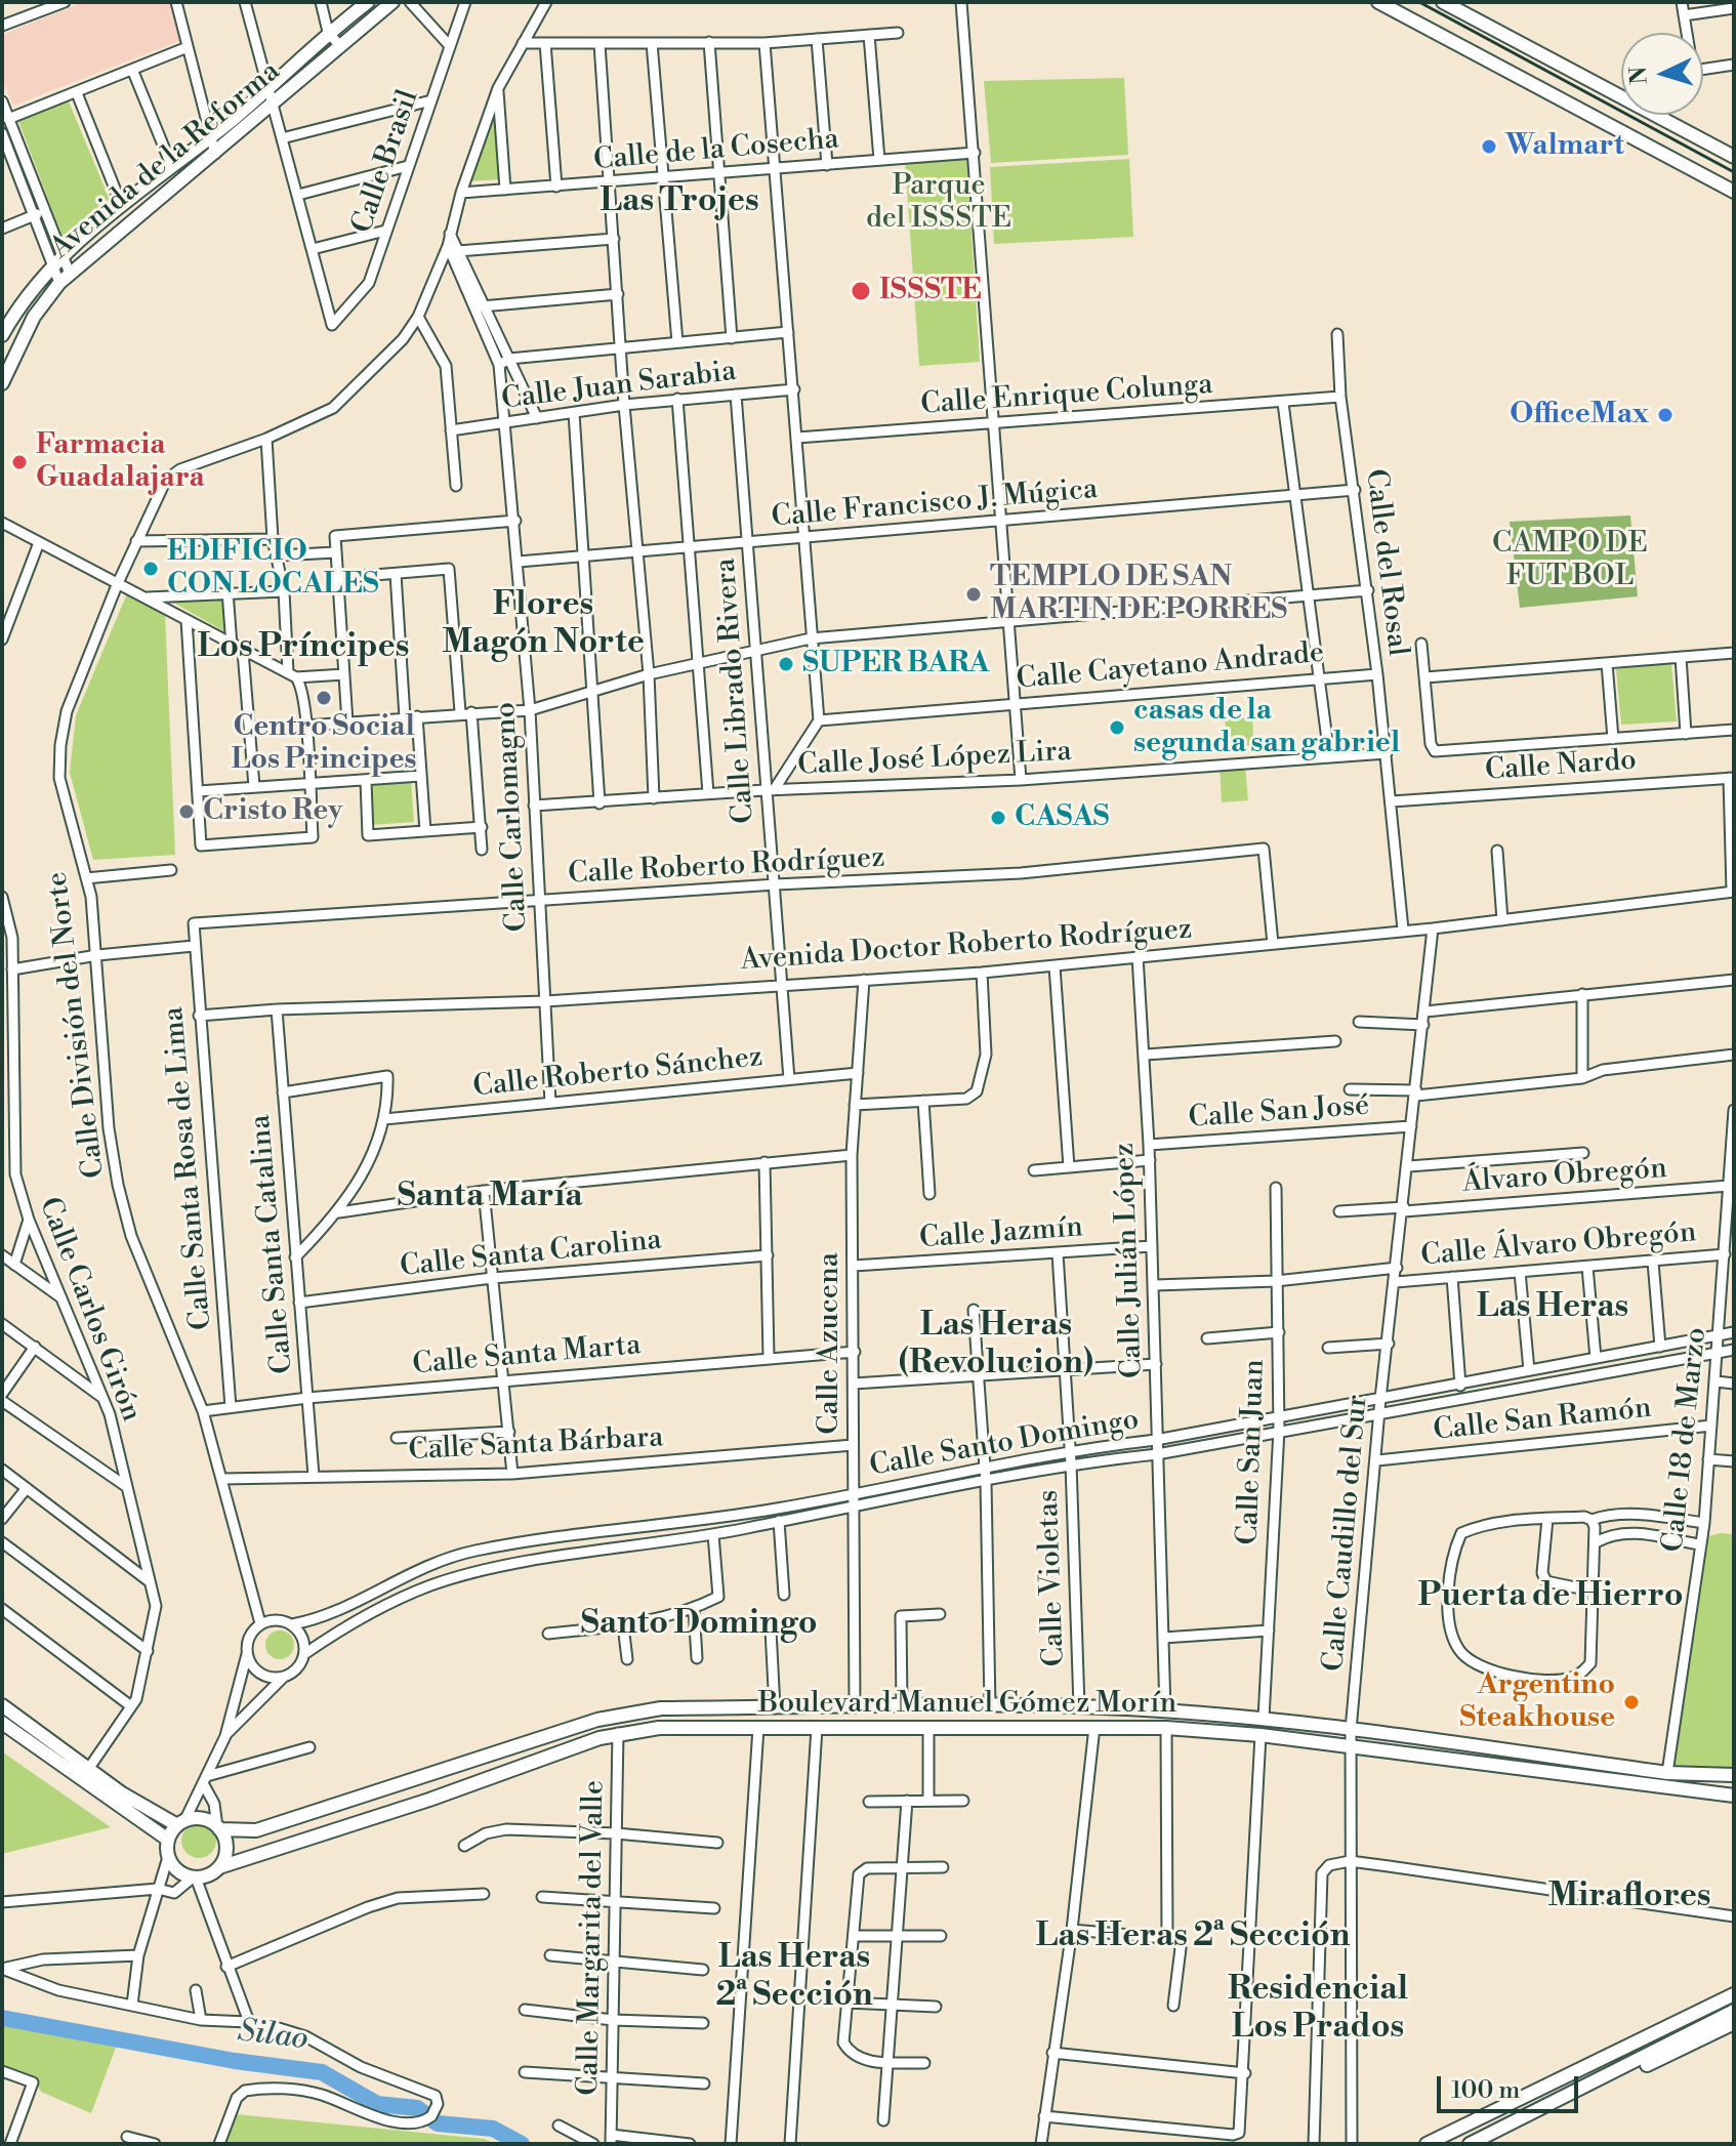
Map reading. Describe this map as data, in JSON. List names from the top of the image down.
{
  "streets": {
    "main road": ["Avenida de la Reforma", "Boulevard Manuel Gómez Morín"],
    "street": [
      "Calle de la Cosecha",
      "Calle Brasil",
      "Calle Juan Sarabia",
      "Calle Enrique Colunga",
      "Calle Francisco J. Múgica",
      "Calle del Rosal",
      "Calle Cayetano Andrade",
      "Calle Librado Rivera",
      "Calle José López Lira",
      "Calle Nardo",
      "Calle Carlomagno",
      "Calle Roberto Rodríguez",
      "Avenida Doctor Roberto Rodríguez",
      "Calle División del Norte",
      "Calle Roberto Sánchez",
      "Calle San José",
      "Calle Santa Rosa de Lima",
      "Álvaro Obregón",
      "Calle Jazmín",
      "Calle Santa Catalina",
      "Calle Álvaro Obregón",
      "Calle Santa Carolina",
      "Calle Julián López",
      "Calle Carlos Girón",
      "Calle Azucena",
      "Calle Santa Marta",
      "Calle San Ramón",
      "Calle 18 de Marzo",
      "Calle Santo Domingo",
      "Calle Santa Bárbara",
      "Calle San Juan",
      "Calle Caudillo del Sur",
      "Calle Violetas",
      "Calle Margarita del Valle"
    ]
  },
  "crossings": [
    ["Calle de la Cosecha", "Calle División del Norte"],
    ["Calle Juan Sarabia", "Calle Librado Rivera"],
    ["Calle Juan Sarabia", "Calle Carlomagno"],
    ["Calle Enrique Colunga", "Calle del Rosal"],
    ["Calle Francisco J. Múgica", "Calle del Rosal"],
    ["Calle Francisco J. Múgica", "Calle Librado Rivera"],
    ["Calle Francisco J. Múgica", "Calle Carlomagno"],
    ["Calle del Rosal", "Calle Cayetano Andrade"],
    ["Calle del Rosal", "Calle José López Lira"],
    ["Calle del Rosal", "Calle Nardo"],
    ["Calle del Rosal", "Avenida Doctor Roberto Rodríguez"],
    ["Calle Librado Rivera", "Calle José López Lira"],
    ["Calle Librado Rivera", "Calle Roberto Rodríguez"],
    ["Calle Librado Rivera", "Avenida Doctor Roberto Rodríguez"],
    ["Calle Librado Rivera", "Calle Roberto Sánchez"],
    ["Calle José López Lira", "Calle Carlomagno"],
    ["Calle Carlomagno", "Calle Roberto Rodríguez"],
    ["Calle Carlomagno", "Avenida Doctor Roberto Rodríguez"],
    ["Calle Carlomagno", "Calle División del Norte"],
    ["Calle Carlomagno", "Calle Roberto Sánchez"],
    ["Calle Roberto Rodríguez", "Avenida Doctor Roberto Rodríguez"],
    ["Calle Roberto Rodríguez", "Calle Santa Rosa de Lima"],
    ["Avenida Doctor Roberto Rodríguez", "Calle Santa Rosa de Lima"],
    ["Avenida Doctor Roberto Rodríguez", "Calle Santa Catalina"],
    ["Avenida Doctor Roberto Rodríguez", "Calle Julián López"],
    ["Avenida Doctor Roberto Rodríguez", "Calle Azucena"],
    ["Avenida Doctor Roberto Rodríguez", "Calle Caudillo del Sur"],
    ["Calle División del Norte", "Calle Santa Marta"],
    ["Calle División del Norte", "Calle Santo Domingo"],
    ["Calle División del Norte", "Calle Santa Bárbara"],
    ["Calle Roberto Sánchez", "Calle Azucena"],
    ["Calle San José", "Calle Julián López"],
    ["Calle San José", "Calle Caudillo del Sur"],
    ["Calle Santa Rosa de Lima", "Calle Santa Marta"],
    ["Álvaro Obregón", "Calle 18 de Marzo"],
    ["Álvaro Obregón", "Calle Caudillo del Sur"],
    ["Calle Jazmín", "Calle Julián López"],
    ["Calle Jazmín", "Calle Azucena"],
    ["Calle Jazmín", "Calle Violetas"],
    ["Calle Santa Catalina", "Calle Santa Carolina"],
    ["Calle Santa Catalina", "Calle Santa Marta"],
    ["Calle Santa Catalina", "Calle Santa Bárbara"],
    ["Calle Álvaro Obregón", "Calle 18 de Marzo"],
    ["Calle Álvaro Obregón", "Calle Caudillo del Sur"],
    ["Calle Julián López", "Calle Santo Domingo"],
    ["Calle Julián López", "Boulevard Manuel Gómez Morín"],
    ["Calle Azucena", "Calle Santa Marta"],
    ["Calle Azucena", "Calle Santo Domingo"],
    ["Calle Azucena", "Calle Santa Bárbara"],
    ["Calle Azucena", "Boulevard Manuel Gómez Morín"],
    ["Calle San Ramón", "Calle 18 de Marzo"],
    ["Calle San Ramón", "Calle Caudillo del Sur"],
    ["Calle 18 de Marzo", "Calle Santo Domingo"],
    ["Calle 18 de Marzo", "Boulevard Manuel Gómez Morín"],
    ["Calle Santo Domingo", "Calle San Juan"],
    ["Calle Santo Domingo", "Calle Caudillo del Sur"],
    ["Calle Santo Domingo", "Calle Violetas"],
    ["Calle San Juan", "Boulevard Manuel Gómez Morín"],
    ["Calle Caudillo del Sur", "Boulevard Manuel Gómez Morín"],
    ["Calle Violetas", "Boulevard Manuel Gómez Morín"],
    ["Boulevard Manuel Gómez Morín", "Calle Margarita del Valle"]
  ],
  "districts": [
    "Las Trojes",
    "Flores Magón Norte",
    "Los Príncipes",
    "Santa María",
    "Las Heras",
    "Las Heras (Revolucion)",
    "Puerta de Hierro",
    "Santo Domingo",
    "Miraflores",
    "Las Heras 2ª Sección",
    "Las Heras 2ª Sección",
    "Residencial Los Prados"
  ],
  "water": ["Silao"],
  "parks": ["Parque del ISSSTE", "CAMPO DE FUT BOL"],
  "places": [
    "Walmart",
    "ISSSTE",
    "OfficeMax",
    "Farmacia Guadalajara",
    "EDIFICIO CON LOCALES",
    "TEMPLO DE SAN MARTIN DE PORRES",
    "SUPER BARA",
    "Centro Social Los Principes",
    "casas de la segunda san gabriel",
    "Cristo Rey",
    "CASAS",
    "Argentino Steakhouse"
  ],
  "scale_bar": "100 m",
  "north": "left"
}
